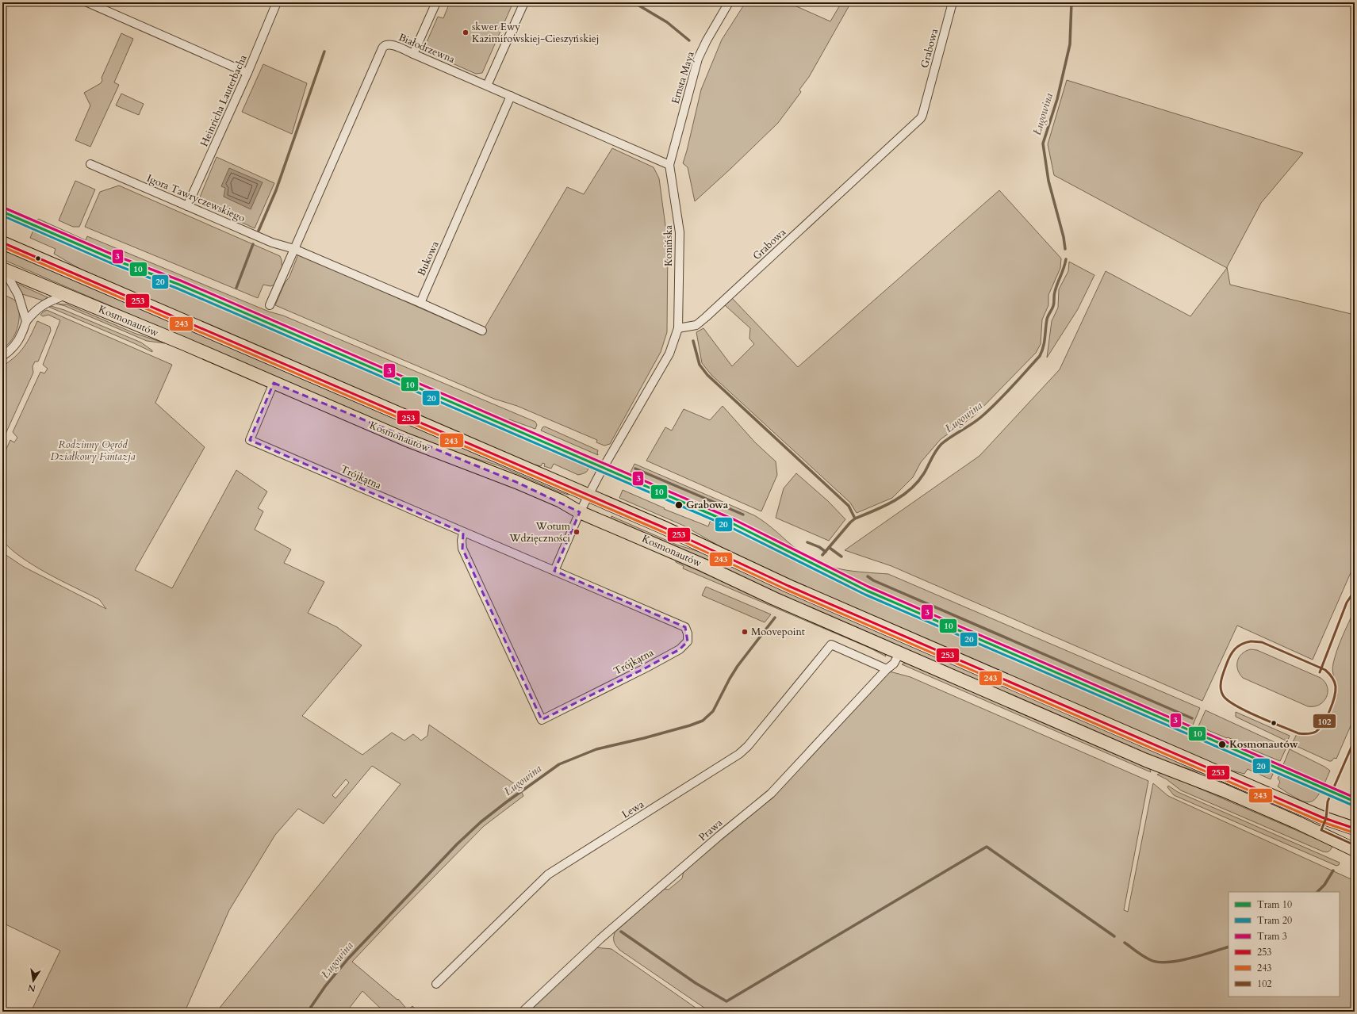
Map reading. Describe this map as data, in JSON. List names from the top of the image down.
{
  "streets": {
    "main road": ["Kosmonautów"],
    "street": [
      "Białodrzewna",
      "Grabowa",
      "Ernsta Maya",
      "Heinricha Lauterbacha",
      "Igora Tawryczewskiego",
      "Konińska",
      "Bukowa",
      "Trójkątna",
      "Lewa",
      "Prawa"
    ]
  },
  "crossings": [
    ["Białodrzewna", "Ernsta Maya"],
    ["Białodrzewna", "Igora Tawryczewskiego"],
    ["Białodrzewna", "Konińska"],
    ["Białodrzewna", "Bukowa"],
    ["Grabowa", "Konińska"],
    ["Ernsta Maya", "Konińska"],
    ["Heinricha Lauterbacha", "Igora Tawryczewskiego"],
    ["Kosmonautów", "Trójkątna"],
    ["Kosmonautów", "Prawa"],
    ["Lewa", "Prawa"]
  ],
  "water": ["Ługowina"],
  "parks": ["Rodzinny Ogród Działkowy Fantazja"],
  "places": [
    "skwer Ewy Kazimirowskiej-Cieszyńskiej",
    "Grabowa",
    "Wotum Wdzięczności",
    "Moovepoint",
    "Kosmonautów"
  ],
  "lines": [
    "tram line 3",
    "tram line 10",
    "tram line 20",
    "transit line 253",
    "transit line 243",
    "transit line 102"
  ],
  "legend": [
    "Tram 10",
    "Tram 20",
    "Tram 3",
    "253",
    "243",
    "102"
  ],
  "north": "bottom"
}
